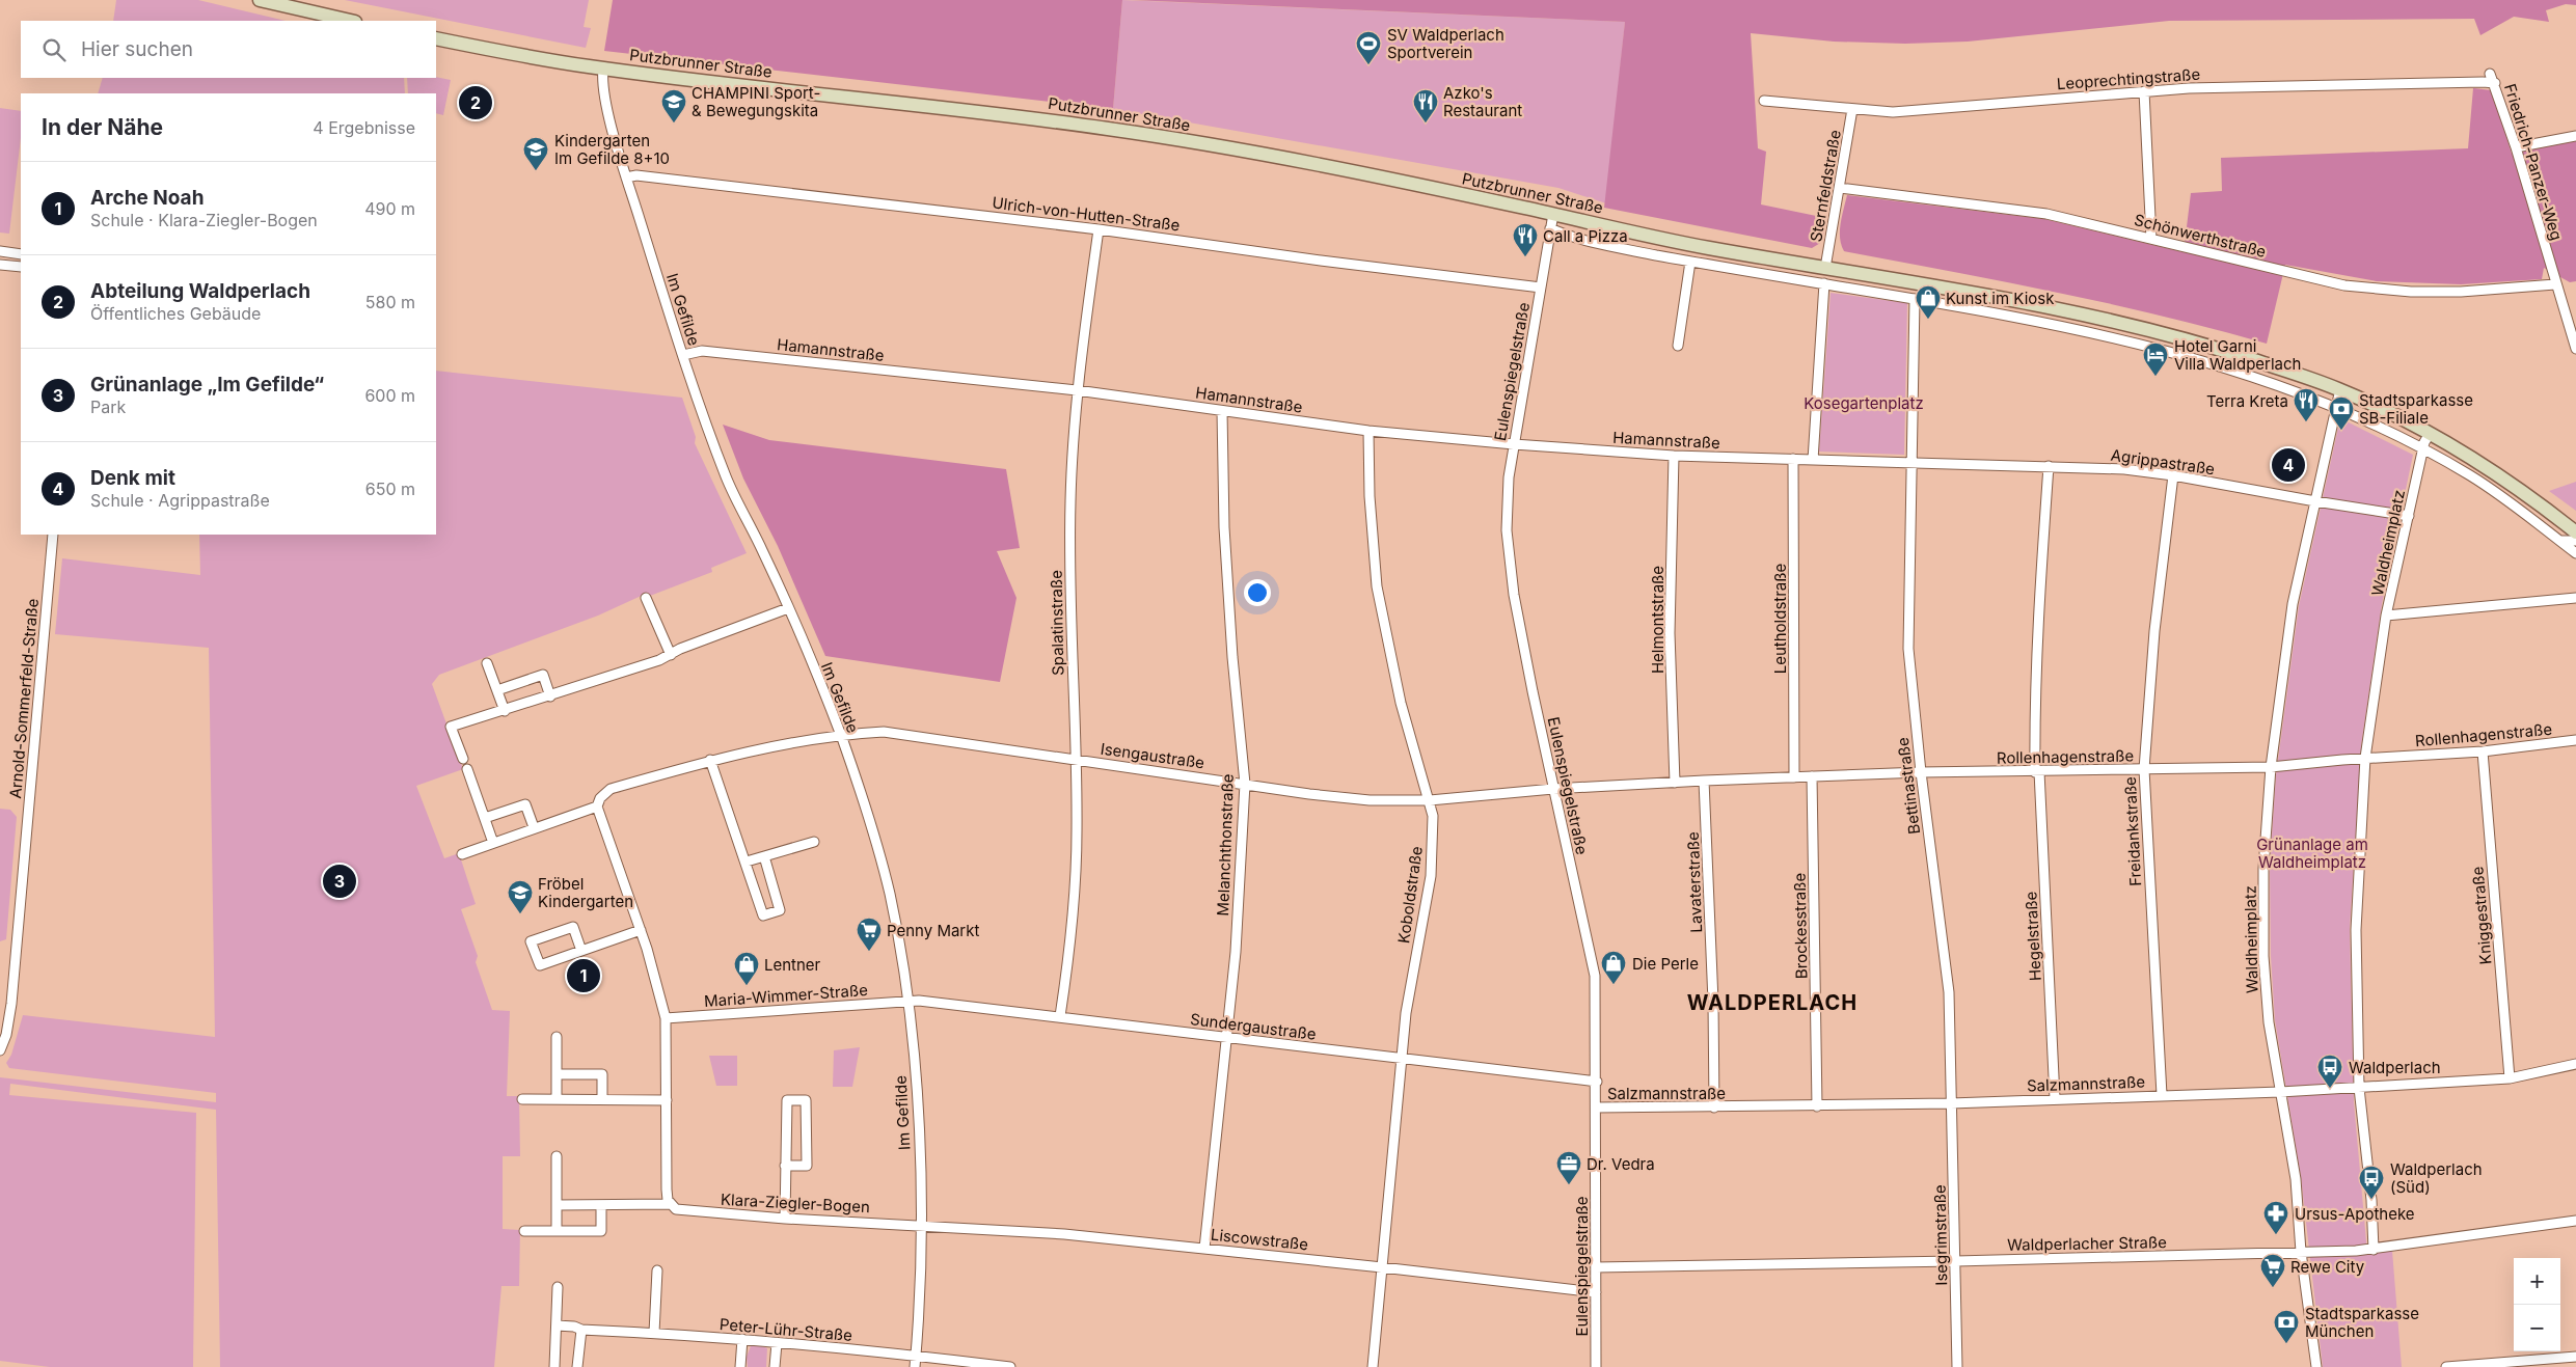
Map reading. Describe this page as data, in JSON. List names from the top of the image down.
{
  "streets": {
    "main road": ["Putzbrunner Straße"],
    "street": [
      "Leoprechtingstraße",
      "Friedrich-Panzer-Weg",
      "Sternfeldstraße",
      "Ulrich-von-Hutten-Straße",
      "Schönwerthstraße",
      "Im Gefilde",
      "Hamannstraße",
      "Eulenspiegelstraße",
      "Agrippastraße",
      "Waldheimplatz",
      "Leutholdstraße",
      "Helmontstraße",
      "Spalatinstraße",
      "Arnold-Sommerfeld-Straße",
      "Rollenhagenstraße",
      "Isengaustraße",
      "Bettinastraße",
      "Freidankstraße",
      "Melanchthonstraße",
      "Lavaterstraße",
      "Koboldstraße",
      "Kniggestraße",
      "Brockesstraße",
      "Hegelstraße",
      "Maria-Wimmer-Straße",
      "Sundergaustraße",
      "Salzmannstraße",
      "Klara-Ziegler-Bogen",
      "Isegrimstraße",
      "Liscowstraße",
      "Waldperlacher Straße",
      "Peter-Lühr-Straße"
    ]
  },
  "crossings": [
    ["Putzbrunner Straße", "Sternfeldstraße"],
    ["Putzbrunner Straße", "Im Gefilde"],
    ["Putzbrunner Straße", "Eulenspiegelstraße"],
    ["Putzbrunner Straße", "Waldheimplatz"],
    ["Leoprechtingstraße", "Friedrich-Panzer-Weg"],
    ["Leoprechtingstraße", "Sternfeldstraße"],
    ["Friedrich-Panzer-Weg", "Schönwerthstraße"],
    ["Sternfeldstraße", "Schönwerthstraße"],
    ["Ulrich-von-Hutten-Straße", "Im Gefilde"],
    ["Ulrich-von-Hutten-Straße", "Eulenspiegelstraße"],
    ["Ulrich-von-Hutten-Straße", "Spalatinstraße"],
    ["Im Gefilde", "Hamannstraße"],
    ["Im Gefilde", "Isengaustraße"],
    ["Im Gefilde", "Maria-Wimmer-Straße"],
    ["Im Gefilde", "Sundergaustraße"],
    ["Im Gefilde", "Klara-Ziegler-Bogen"],
    ["Im Gefilde", "Liscowstraße"],
    ["Im Gefilde", "Peter-Lühr-Straße"],
    ["Hamannstraße", "Eulenspiegelstraße"],
    ["Hamannstraße", "Leutholdstraße"],
    ["Hamannstraße", "Helmontstraße"],
    ["Hamannstraße", "Spalatinstraße"],
    ["Hamannstraße", "Melanchthonstraße"],
    ["Hamannstraße", "Koboldstraße"],
    ["Eulenspiegelstraße", "Rollenhagenstraße"],
    ["Eulenspiegelstraße", "Isengaustraße"],
    ["Eulenspiegelstraße", "Sundergaustraße"],
    ["Eulenspiegelstraße", "Salzmannstraße"],
    ["Eulenspiegelstraße", "Liscowstraße"],
    ["Eulenspiegelstraße", "Waldperlacher Straße"],
    ["Agrippastraße", "Waldheimplatz"],
    ["Agrippastraße", "Bettinastraße"],
    ["Agrippastraße", "Freidankstraße"],
    ["Agrippastraße", "Hegelstraße"],
    ["Waldheimplatz", "Rollenhagenstraße"],
    ["Waldheimplatz", "Salzmannstraße"],
    ["Waldheimplatz", "Waldperlacher Straße"],
    ["Leutholdstraße", "Rollenhagenstraße"],
    ["Helmontstraße", "Rollenhagenstraße"],
    ["Spalatinstraße", "Isengaustraße"],
    ["Spalatinstraße", "Sundergaustraße"],
    ["Rollenhagenstraße", "Isengaustraße"],
    ["Rollenhagenstraße", "Bettinastraße"],
    ["Rollenhagenstraße", "Freidankstraße"],
    ["Rollenhagenstraße", "Lavaterstraße"],
    ["Rollenhagenstraße", "Kniggestraße"],
    ["Rollenhagenstraße", "Brockesstraße"],
    ["Rollenhagenstraße", "Hegelstraße"],
    ["Isengaustraße", "Melanchthonstraße"],
    ["Isengaustraße", "Koboldstraße"],
    ["Bettinastraße", "Salzmannstraße"],
    ["Bettinastraße", "Isegrimstraße"],
    ["Freidankstraße", "Salzmannstraße"],
    ["Melanchthonstraße", "Sundergaustraße"],
    ["Melanchthonstraße", "Liscowstraße"],
    ["Lavaterstraße", "Salzmannstraße"],
    ["Koboldstraße", "Sundergaustraße"],
    ["Koboldstraße", "Liscowstraße"],
    ["Kniggestraße", "Salzmannstraße"],
    ["Brockesstraße", "Salzmannstraße"],
    ["Hegelstraße", "Salzmannstraße"],
    ["Maria-Wimmer-Straße", "Sundergaustraße"],
    ["Salzmannstraße", "Isegrimstraße"],
    ["Klara-Ziegler-Bogen", "Liscowstraße"],
    ["Isegrimstraße", "Waldperlacher Straße"]
  ],
  "districts": ["WALDPERLACH"],
  "parks": ["Kosegartenplatz", "Grünanlage am Waldheimplatz"],
  "places": {
    "sports": ["SV Waldperlach Sportverein"],
    "school or university": ["CHAMPINI Sport- & Bewegungskita", "Kindergarten Im Gefilde 8+10", "Fröbel Kindergarten"],
    "restaurant": ["Azko's Restaurant", "Call a Pizza", "Terra Kreta"],
    "shop": ["Kunst im Kiosk", "Die Perle", "Lentner"],
    "hotel": ["Hotel Garni Villa Waldperlach"],
    "bank": ["Stadtsparkasse SB-Filiale", "Stadtsparkasse München"],
    "supermarket": ["Penny Markt", "Rewe City"],
    "bus stop": ["Waldperlach", "Waldperlach (Süd)"],
    "office": ["Dr. Vedra"],
    "pharmacy": ["Ursus-Apotheke"]
  },
  "page": {
    "search": "Hier suchen",
    "pins": [
      "2",
      "4",
      "3",
      "1"
    ],
    "heading": ["In der Nähe", "4 Ergebnisse"],
    "list": [
      {
        "mark": "1",
        "name": "Arche Noah",
        "note": "Schule · Klara-Ziegler-Bogen",
        "value": "490 m"
      },
      {
        "mark": "2",
        "name": "Abteilung Waldperlach",
        "note": "Öffentliches Gebäude",
        "value": "580 m"
      },
      {
        "mark": "3",
        "name": "Grünanlage „Im Gefilde“",
        "note": "Park",
        "value": "600 m"
      },
      {
        "mark": "4",
        "name": "Denk mit",
        "note": "Schule · Agrippastraße",
        "value": "650 m"
      }
    ],
    "map_buttons": ["+", "−"]
  }
}
